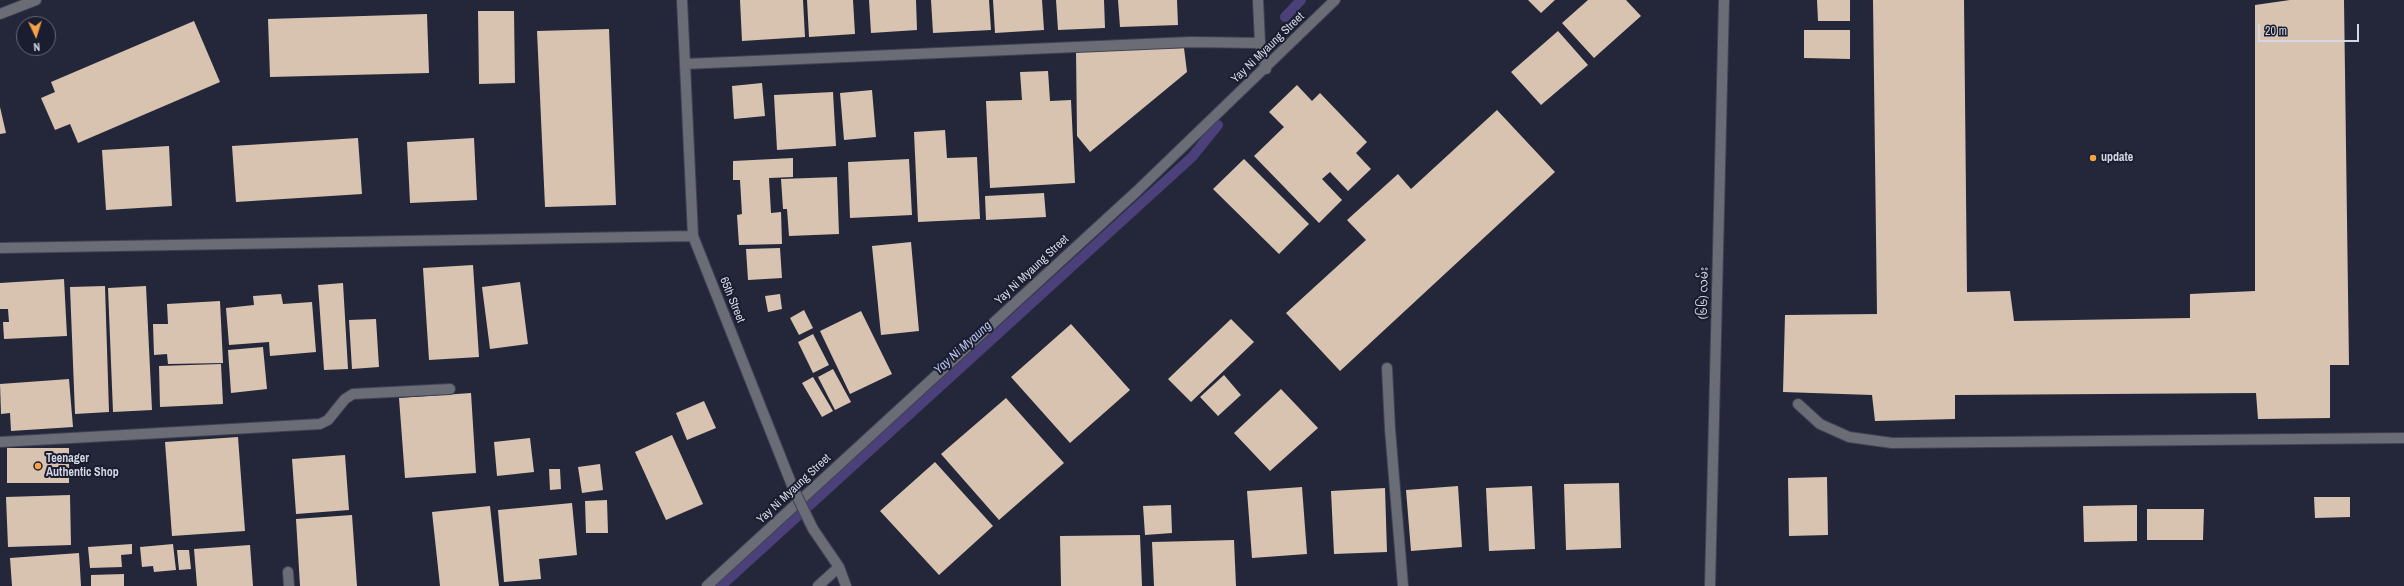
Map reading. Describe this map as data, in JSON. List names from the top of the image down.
{
  "streets": {
    "street": ["Yay Ni Myaung Street", "(၆၆) လမ်း", "65th Street"]
  },
  "water": ["Yay Ni Myaung"],
  "places": ["update", "Teenager Authentic Shop"],
  "scale_bar": "20 m",
  "north": "bottom"
}
